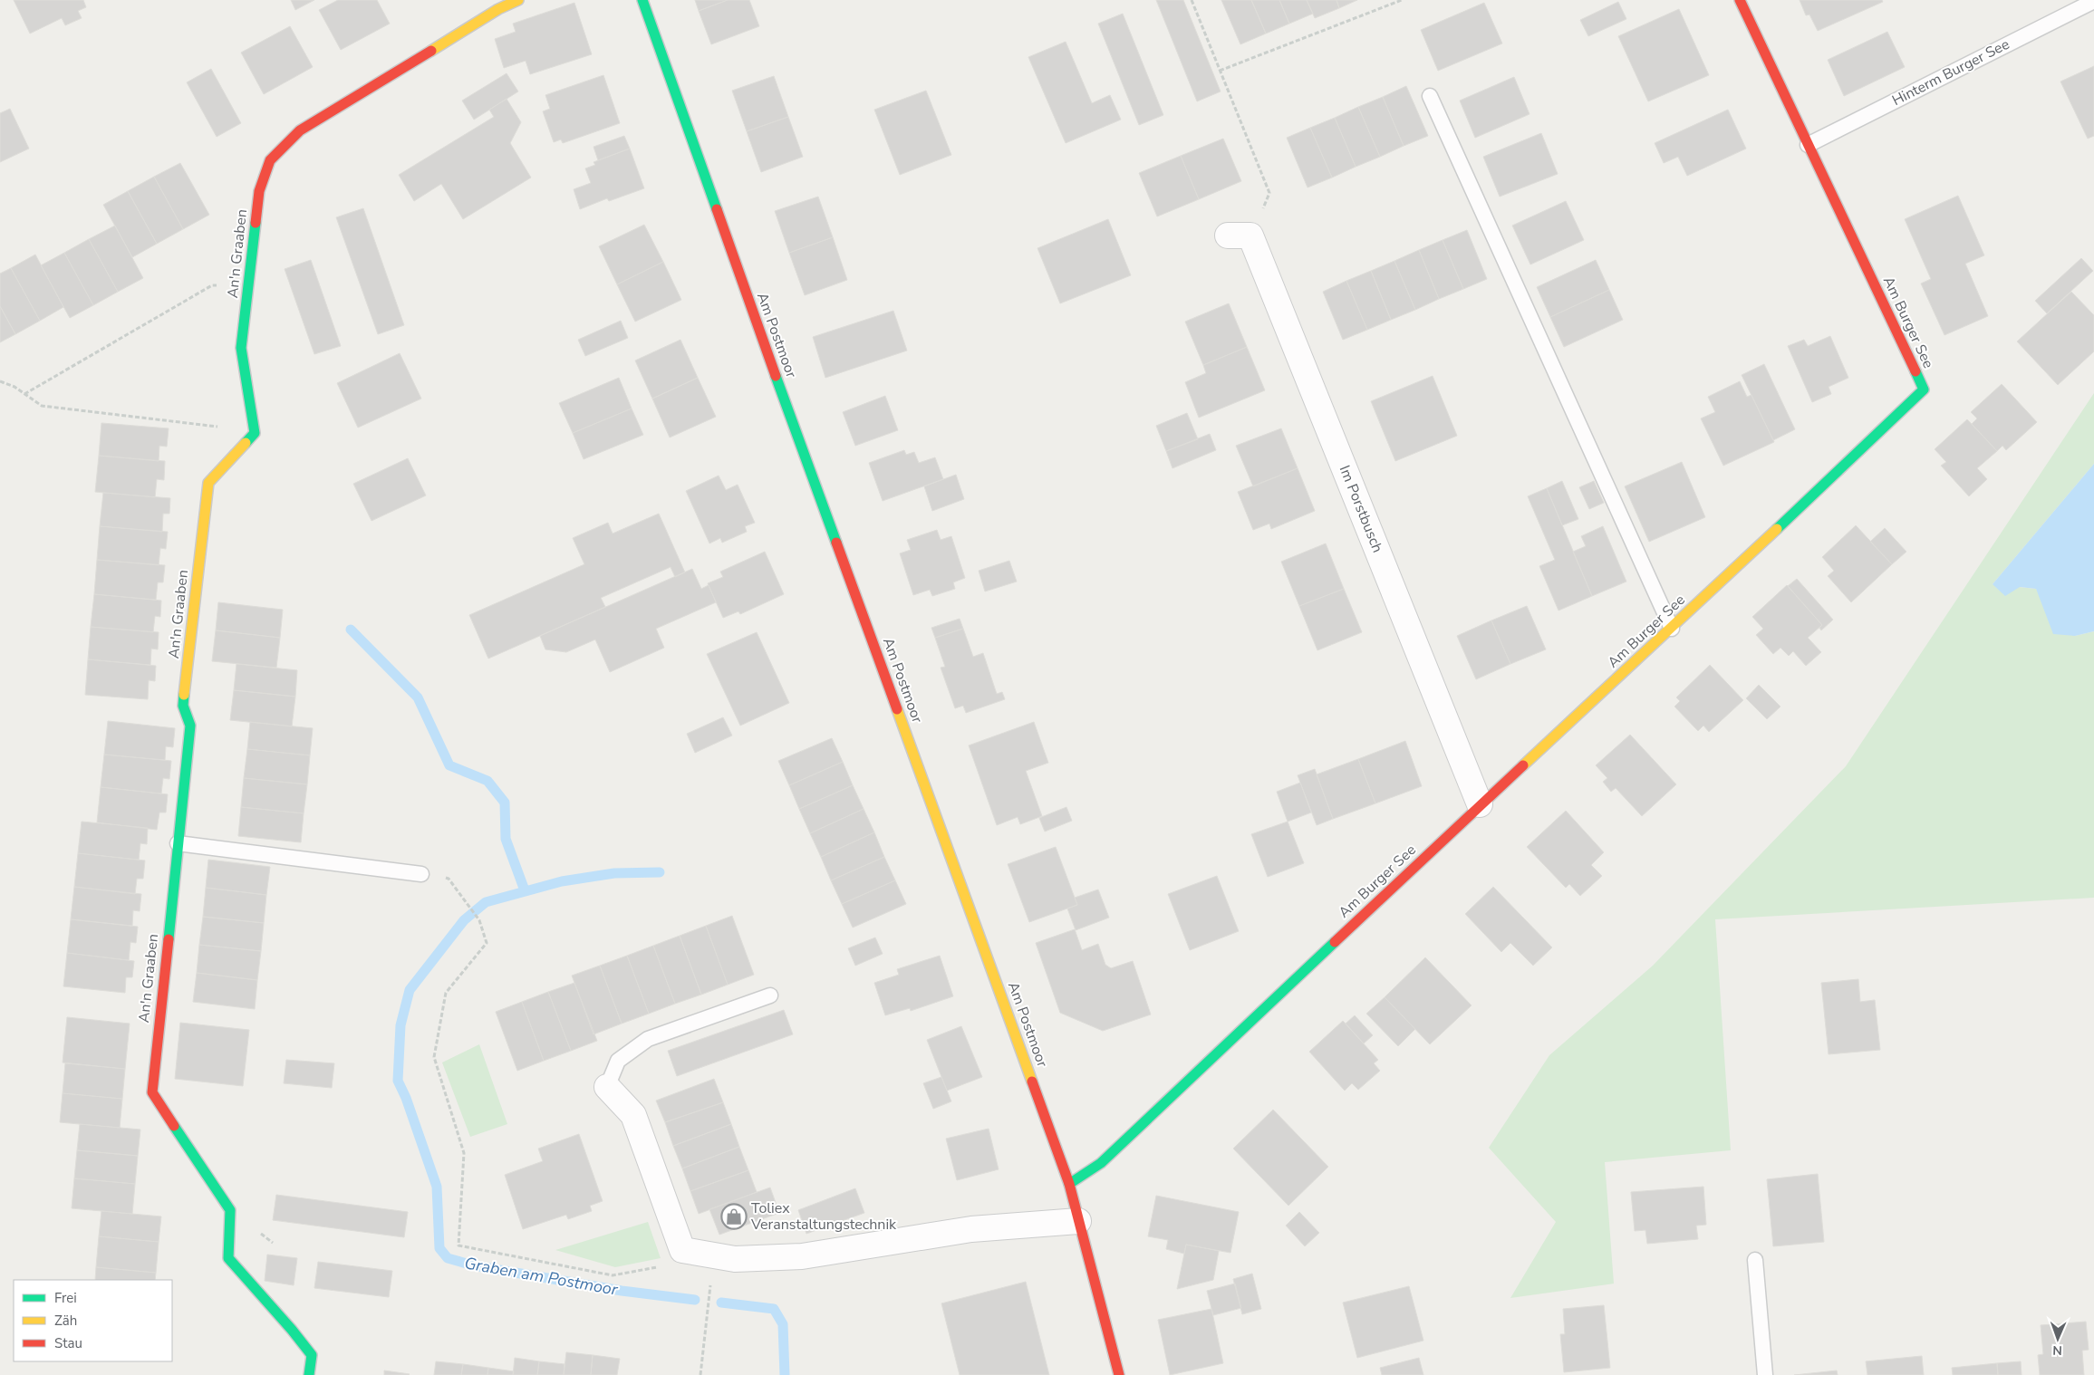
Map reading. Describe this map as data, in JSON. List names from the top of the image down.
{
  "streets": {
    "street": [
      "An'n Graaben",
      "Am Burger See",
      "Am Postmoor",
      "Im Porstbusch"
    ],
    "lane": ["Hinterm Burger See"]
  },
  "crossings": [
    ["Hinterm Burger See", "Am Burger See"],
    ["Am Burger See", "Am Postmoor"],
    ["Am Burger See", "Im Porstbusch"]
  ],
  "water": ["Graben am Postmoor"],
  "places": {
    "shop": ["Toliex Veranstaltungstechnik"]
  },
  "legend": ["Frei", "Zäh", "Stau"],
  "north": "bottom"
}
